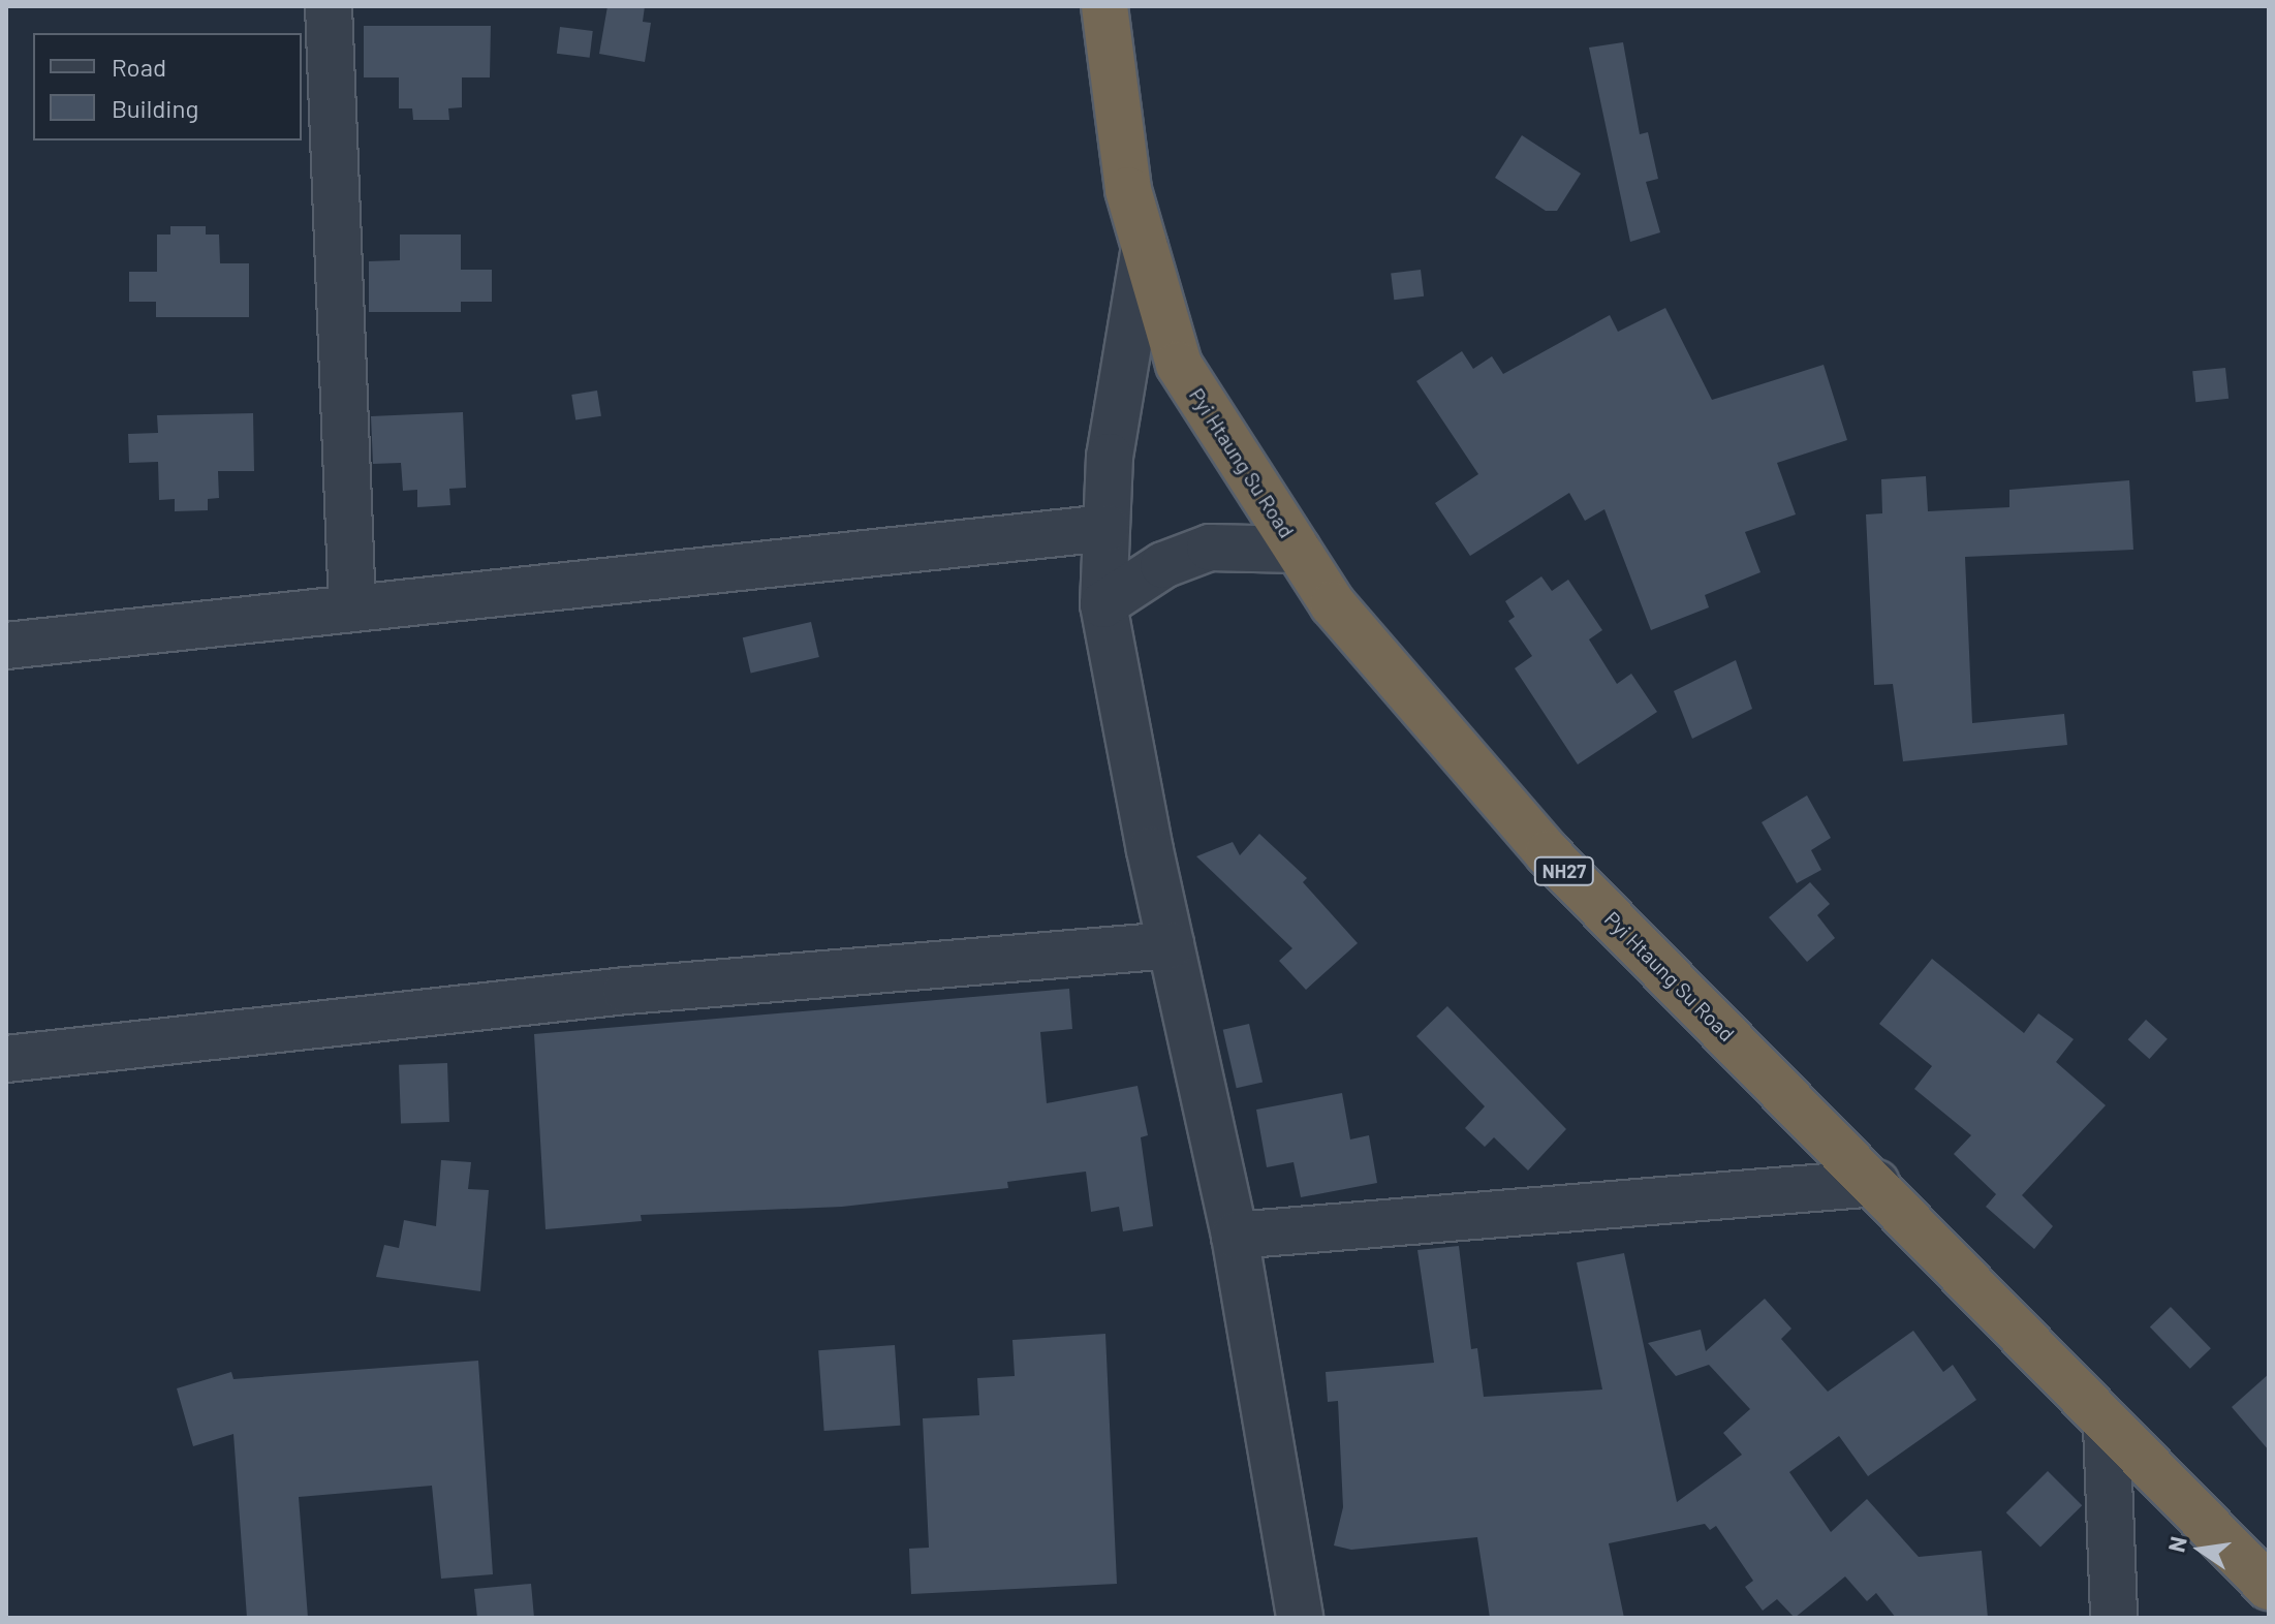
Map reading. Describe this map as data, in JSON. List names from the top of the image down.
{
  "streets": {
    "highway": ["Pyi Htaung Su Road", "NH27"]
  },
  "legend": ["Road", "Building"],
  "north": "left"
}
